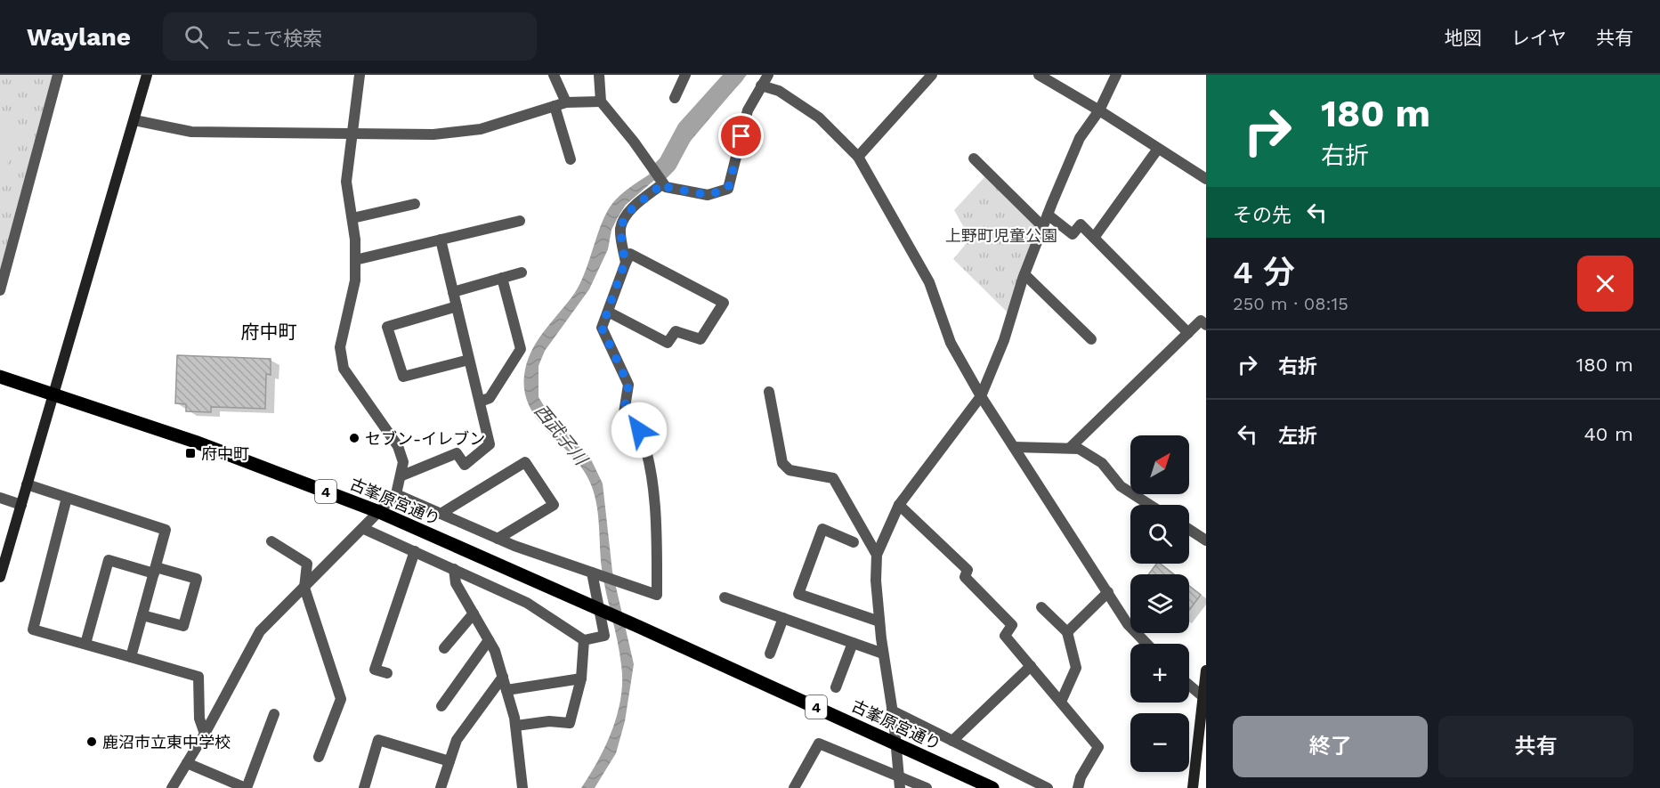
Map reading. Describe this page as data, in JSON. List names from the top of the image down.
{
  "streets": {
    "main road": ["4", "古峯原宮通り"]
  },
  "districts": ["府中町"],
  "water": ["西武子川"],
  "parks": ["上野町児童公園"],
  "places": {
    "other": ["セブン-イレブン", "鹿沼市立東中学校"],
    "transit": ["府中町"]
  },
  "north": "top right",
  "page": {
    "header": "Waylane",
    "search": "ここで検索",
    "nav": ["地図", "レイヤ", "共有"],
    "turn": ["180 m", "右折"],
    "then": "その先",
    "heading": ["4 分", "250 m · 08:15"],
    "list": [
      {
        "name": "右折",
        "value": "180 m"
      },
      {
        "name": "左折",
        "value": "40 m"
      }
    ],
    "map_buttons": ["+", "−"],
    "buttons": ["終了", "共有"]
  }
}
